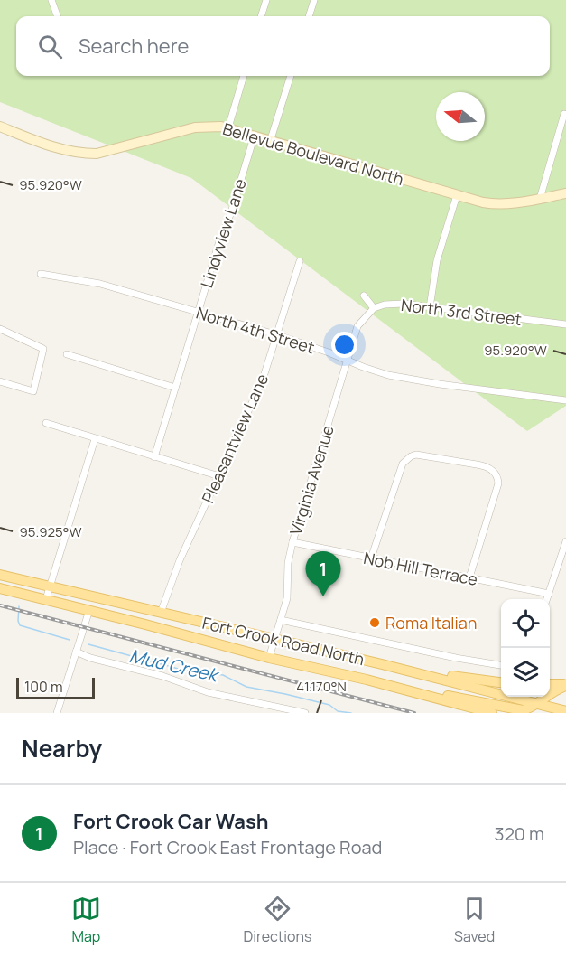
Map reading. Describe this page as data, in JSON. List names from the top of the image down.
{
  "streets": {
    "main road": ["Bellevue Boulevard North", "Fort Crook Road North"],
    "street": [
      "Lindyview Lane",
      "North 3rd Street",
      "North 4th Street",
      "Pleasantview Lane",
      "Virginia Avenue",
      "Nob Hill Terrace"
    ]
  },
  "crossings": [
    ["Bellevue Boulevard North", "Lindyview Lane"],
    ["Lindyview Lane", "North 4th Street"],
    ["North 3rd Street", "Virginia Avenue"],
    ["North 4th Street", "Pleasantview Lane"],
    ["North 4th Street", "Virginia Avenue"],
    ["Pleasantview Lane", "Fort Crook Road North"],
    ["Virginia Avenue", "Nob Hill Terrace"],
    ["Virginia Avenue", "Fort Crook Road North"]
  ],
  "water": ["Mud Creek"],
  "places": ["Roma Italian"],
  "scale_bar": "100 m",
  "north": "left",
  "page": {
    "search": "Search here",
    "pins": "1",
    "scale": "100 m",
    "heading": "Nearby",
    "list": [
      {
        "mark": "1",
        "name": "Fort Crook Car Wash",
        "note": "Place · Fort Crook East Frontage Road",
        "value": "320 m"
      }
    ],
    "nav": ["Map", "Directions", "Saved"]
  },
  "coordinates": ["95.920°W", "95.925°W", "41.170°N"]
}
